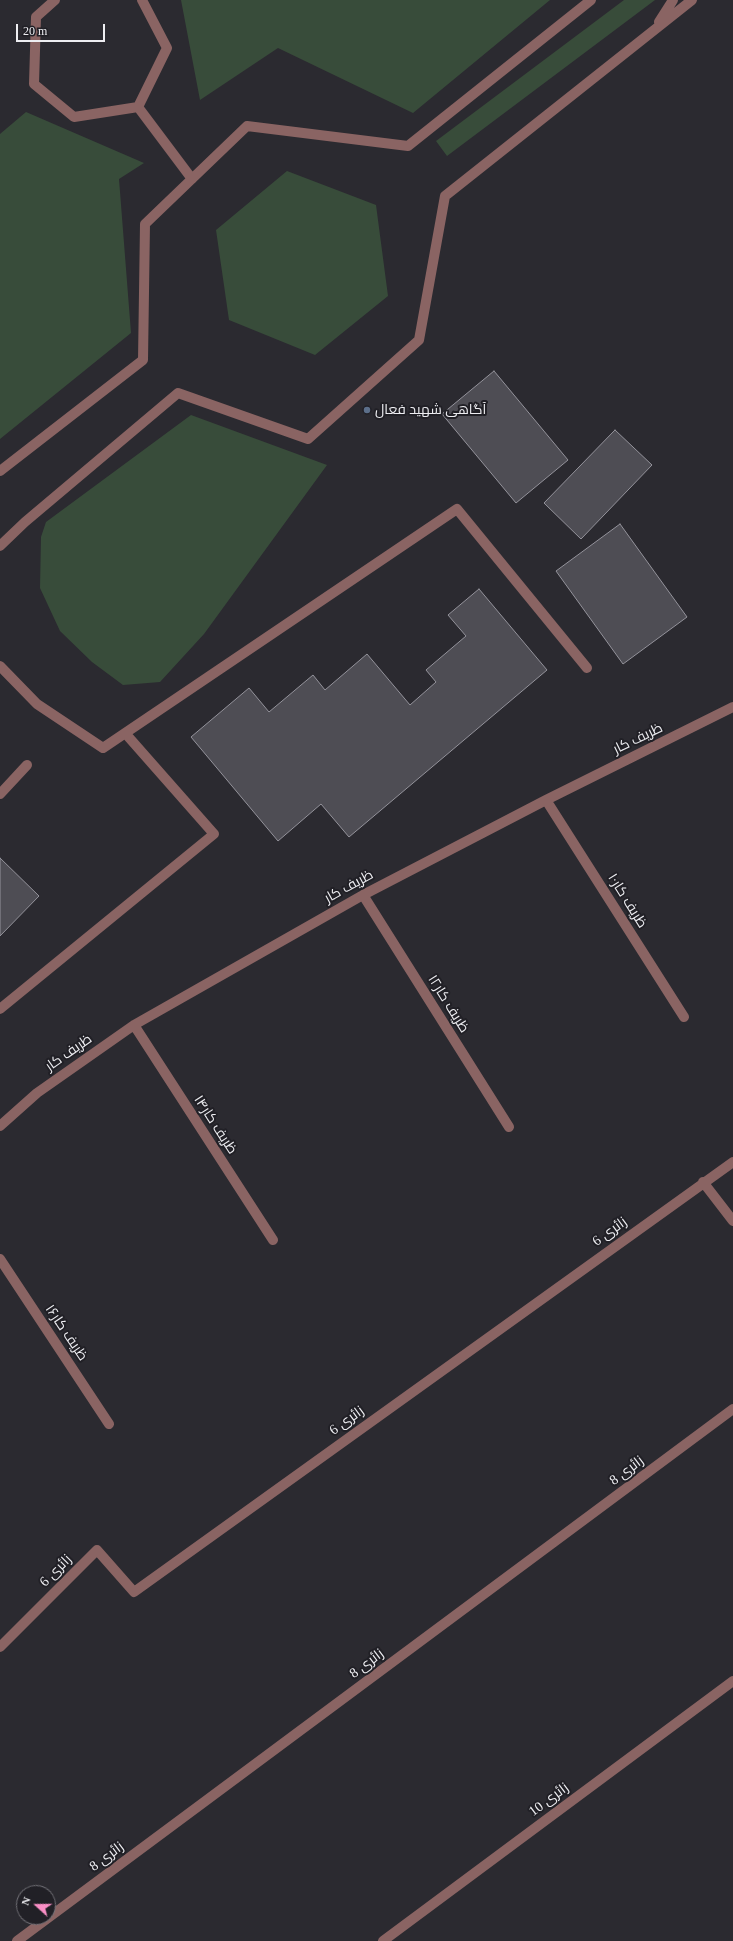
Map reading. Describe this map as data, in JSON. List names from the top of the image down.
{
  "streets": {
    "street": [
      "ظریف کار",
      "ظریف کار۱۰",
      "ظریف کار۱۲",
      "ظریف کار۱۴",
      "6 زائری",
      "ظریف کار۱۶",
      "8 زائری",
      "10 زائری"
    ]
  },
  "crossings": [
    ["ظریف کار", "ظریف کار۱۰"],
    ["ظریف کار", "ظریف کار۱۲"],
    ["ظریف کار", "ظریف کار۱۴"]
  ],
  "places": ["آگاهی شهید فعال"],
  "scale_bar": "20 m",
  "north": "left"
}
